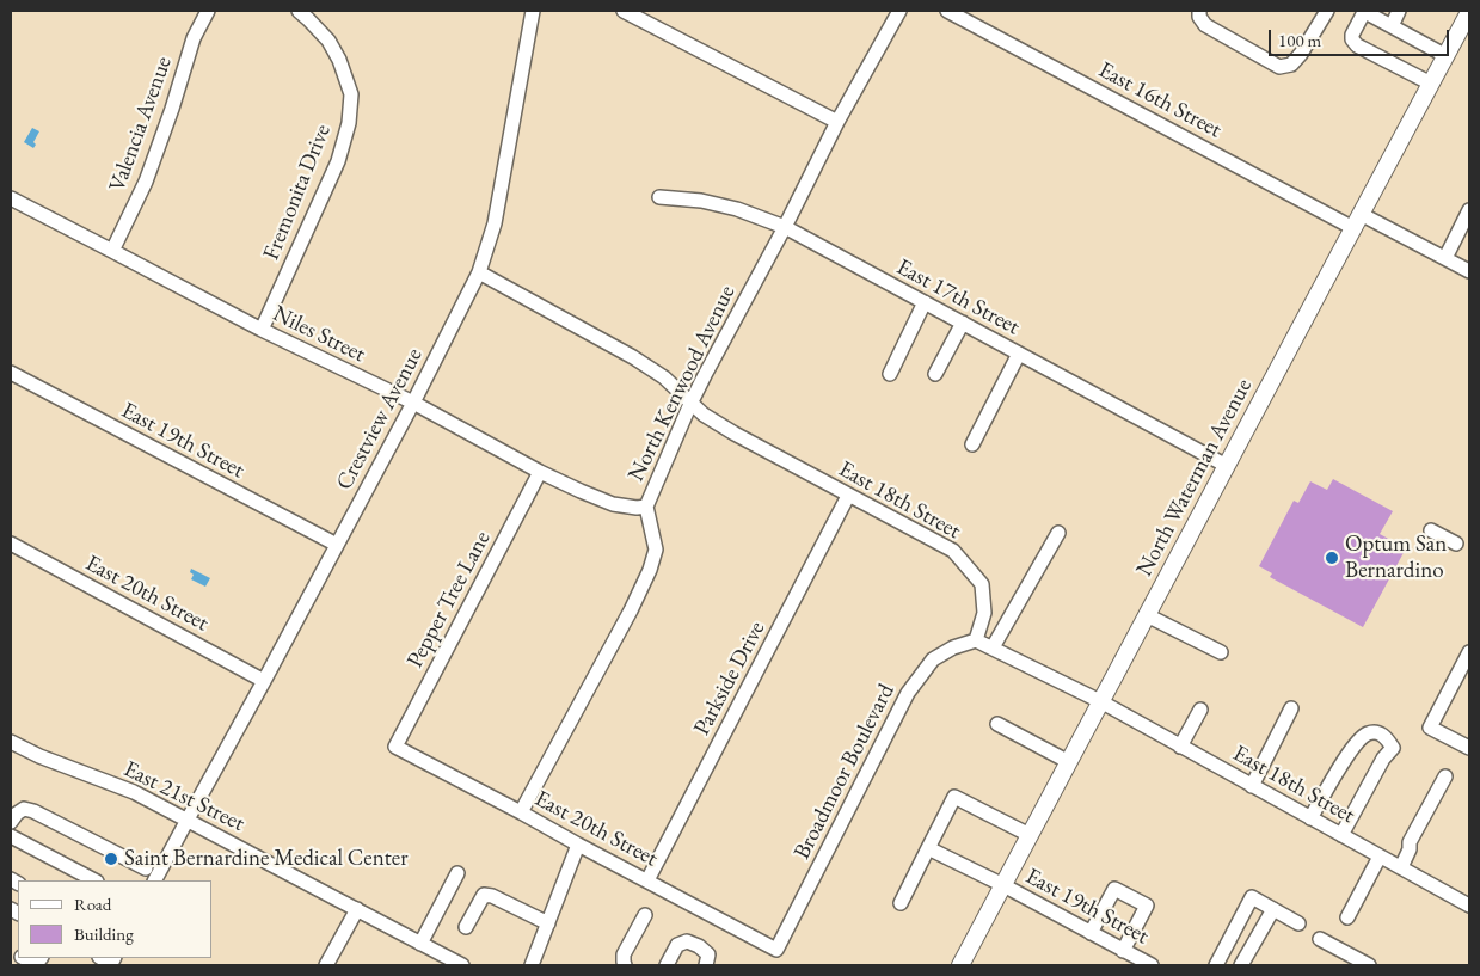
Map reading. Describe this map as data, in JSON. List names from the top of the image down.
{
  "streets": {
    "main road": ["North Waterman Avenue"],
    "street": [
      "East 16th Street",
      "Valencia Avenue",
      "Fremonita Drive",
      "East 17th Street",
      "Niles Street",
      "North Kenwood Avenue",
      "Crestview Avenue",
      "East 19th Street",
      "East 18th Street",
      "East 20th Street",
      "Pepper Tree Lane",
      "Parkside Drive",
      "Broadmoor Boulevard",
      "East 21st Street"
    ]
  },
  "crossings": [
    ["East 16th Street", "North Waterman Avenue"],
    ["Valencia Avenue", "Niles Street"],
    ["Fremonita Drive", "Niles Street"],
    ["East 17th Street", "North Kenwood Avenue"],
    ["East 17th Street", "North Waterman Avenue"],
    ["Niles Street", "North Kenwood Avenue"],
    ["Niles Street", "Crestview Avenue"],
    ["Niles Street", "Pepper Tree Lane"],
    ["North Kenwood Avenue", "East 18th Street"],
    ["North Kenwood Avenue", "East 20th Street"],
    ["Crestview Avenue", "East 19th Street"],
    ["Crestview Avenue", "East 18th Street"],
    ["Crestview Avenue", "East 20th Street"],
    ["Crestview Avenue", "East 21st Street"],
    ["East 19th Street", "North Waterman Avenue"],
    ["North Waterman Avenue", "East 18th Street"],
    ["East 18th Street", "Parkside Drive"],
    ["East 18th Street", "Broadmoor Boulevard"],
    ["East 20th Street", "Pepper Tree Lane"],
    ["East 20th Street", "Parkside Drive"],
    ["East 20th Street", "Broadmoor Boulevard"]
  ],
  "places": ["Optum San Bernardino", "Saint Bernardine Medical Center"],
  "legend": ["Road", "Building"],
  "scale_bar": "100 m"
}
